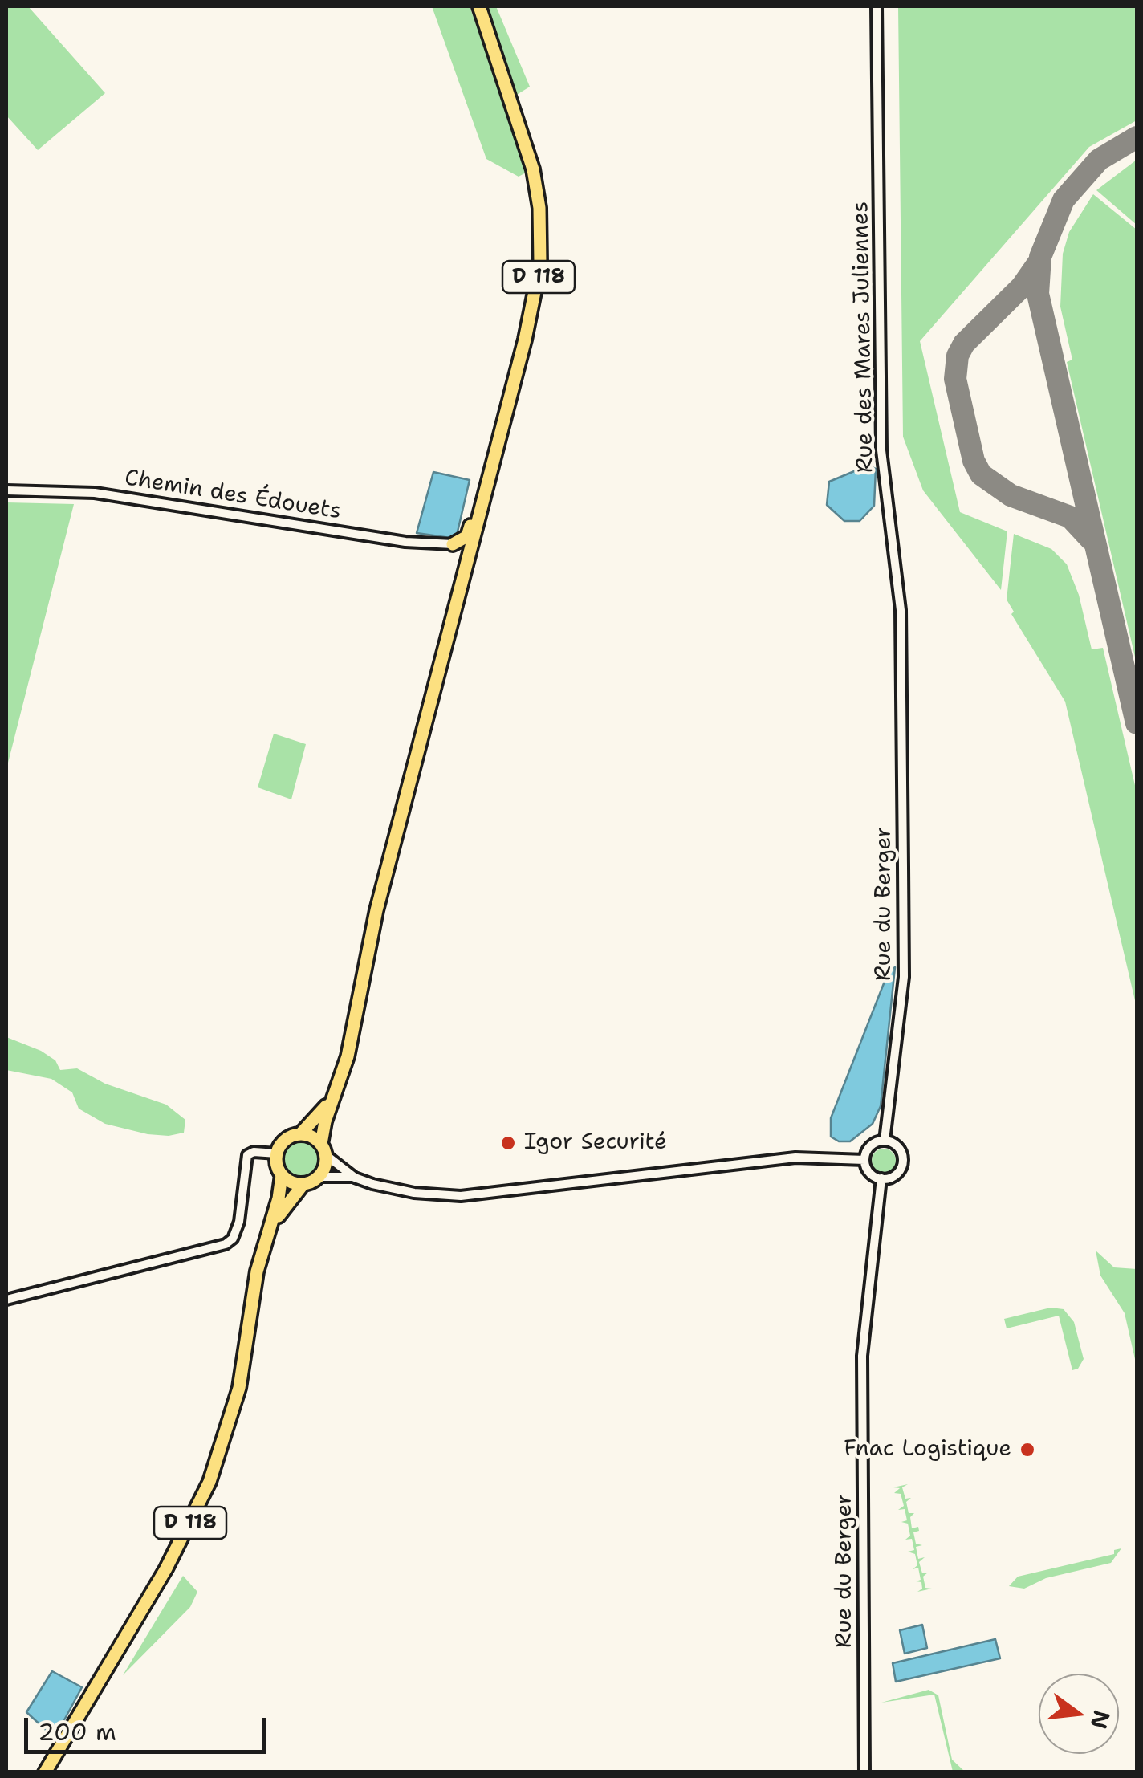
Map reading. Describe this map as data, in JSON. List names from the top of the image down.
{
  "streets": {
    "main road": ["D 118"],
    "street": ["Rue des Mares Juliennes", "Chemin des Édouets", "Rue du Berger"]
  },
  "crossings": [
    ["Rue des Mares Juliennes", "Rue du Berger"]
  ],
  "places": ["Igor Securité", "Fnac Logistique"],
  "scale_bar": "200 m",
  "north": "right"
}
